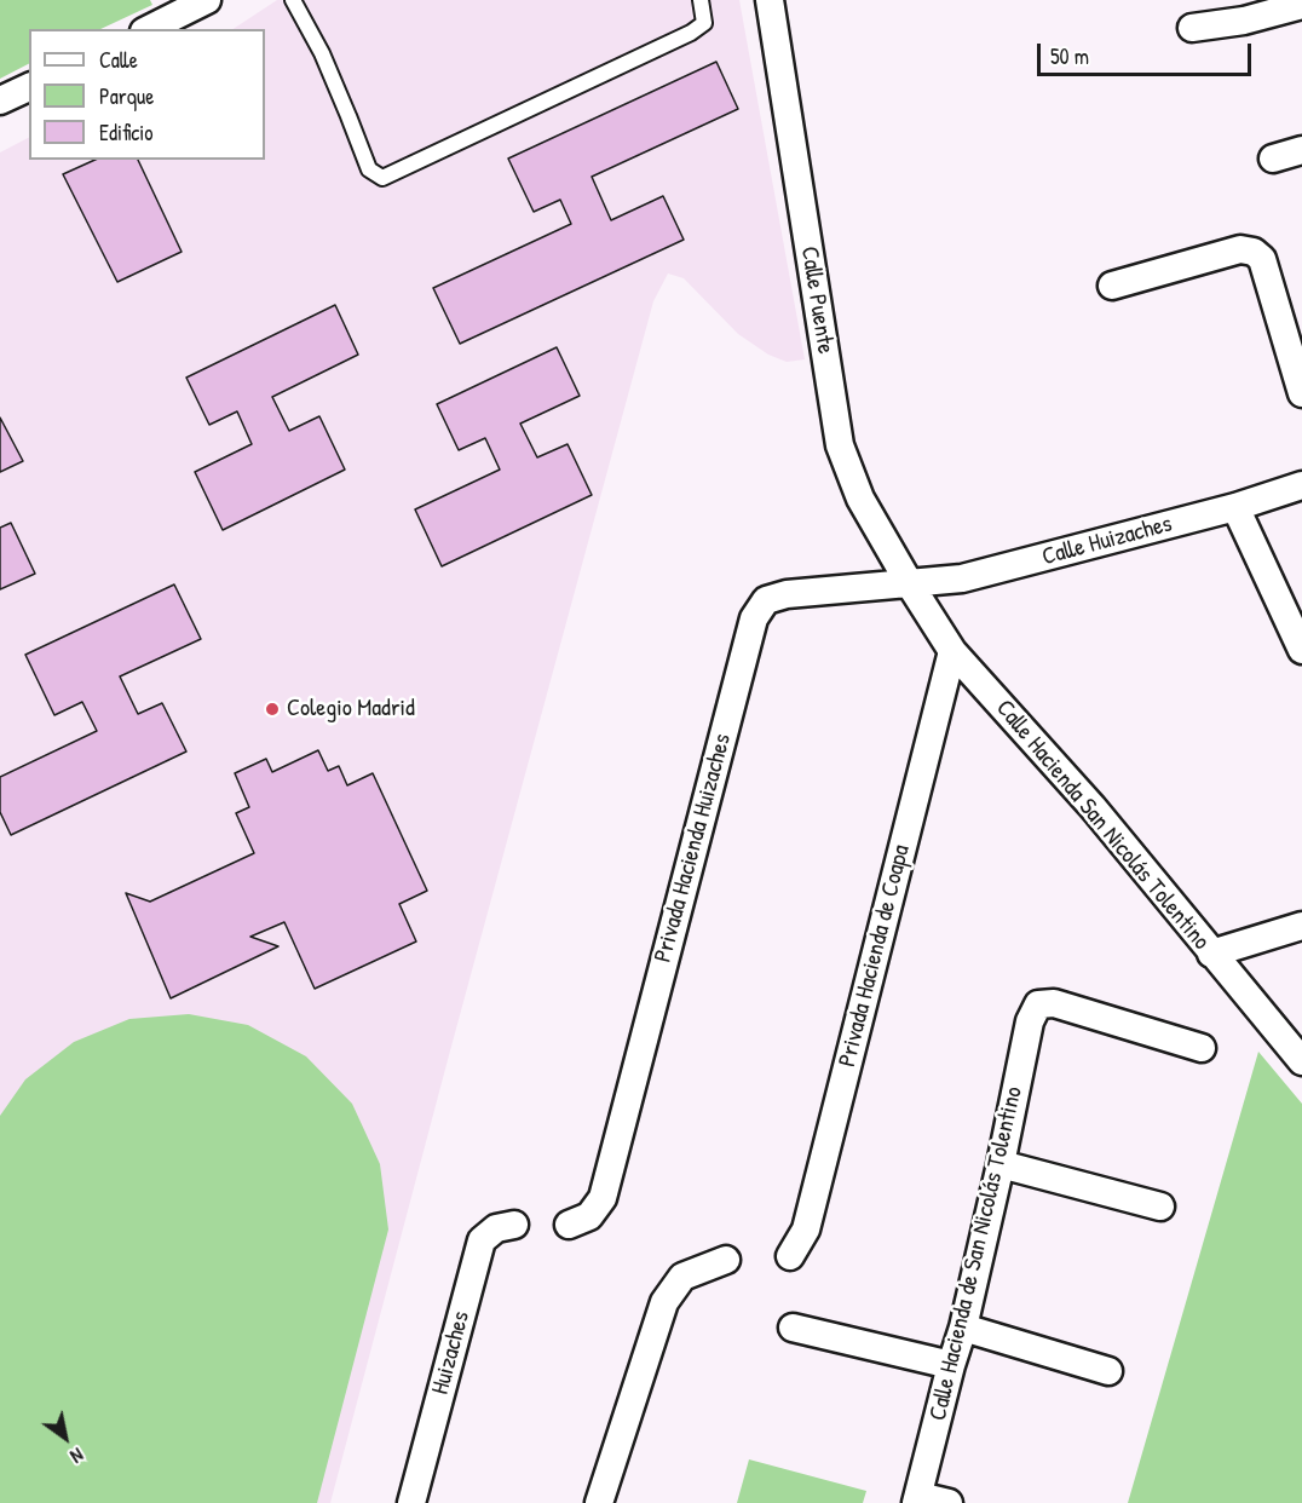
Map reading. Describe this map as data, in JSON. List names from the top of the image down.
{
  "streets": {
    "street": [
      "Calle Puente",
      "Calle Huizaches",
      "Calle Hacienda San Nicolás Tolentino",
      "Privada Hacienda Huizaches",
      "Privada Hacienda de Coapa",
      "Calle Hacienda de San Nicolás Tolentino",
      "Huizaches"
    ]
  },
  "crossings": [
    ["Calle Puente", "Calle Huizaches"],
    ["Calle Puente", "Calle Hacienda San Nicolás Tolentino"],
    ["Calle Puente", "Privada Hacienda Huizaches"],
    ["Calle Huizaches", "Calle Hacienda San Nicolás Tolentino"],
    ["Calle Huizaches", "Privada Hacienda Huizaches"],
    ["Calle Hacienda San Nicolás Tolentino", "Privada Hacienda Huizaches"],
    ["Calle Hacienda San Nicolás Tolentino", "Privada Hacienda de Coapa"]
  ],
  "places": ["Colegio Madrid"],
  "legend": ["Calle", "Parque", "Edificio"],
  "scale_bar": "50 m",
  "north": "bottom right"
}
